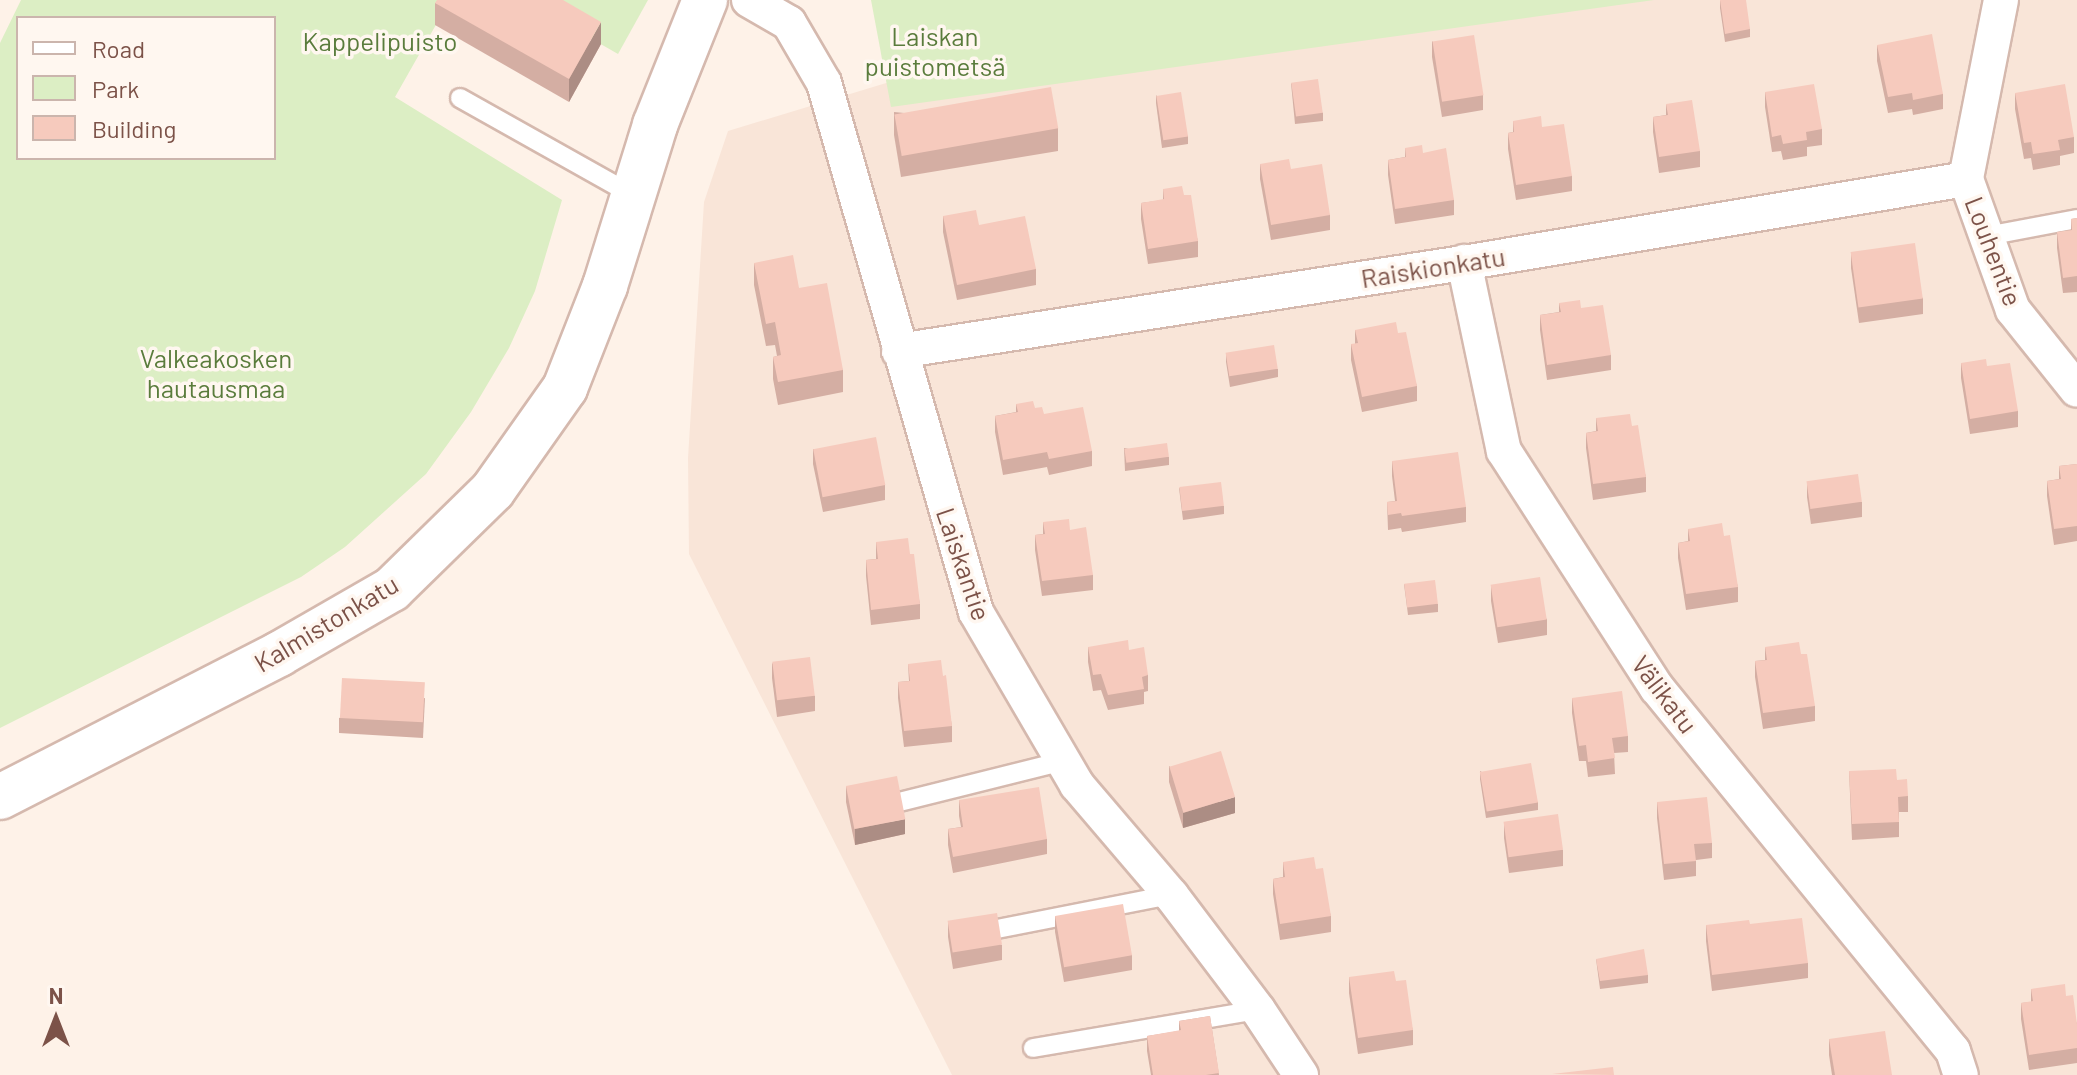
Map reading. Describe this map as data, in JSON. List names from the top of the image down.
{
  "streets": {
    "street": [
      "Louhentie",
      "Raiskionkatu",
      "Laiskantie",
      "Kalmistonkatu",
      "Välikatu"
    ]
  },
  "crossings": [
    ["Louhentie", "Raiskionkatu"],
    ["Raiskionkatu", "Laiskantie"],
    ["Raiskionkatu", "Välikatu"]
  ],
  "parks": ["Laiskan puistometsä", "Kappelipuisto", "Valkeakosken hautausmaa"],
  "legend": ["Road", "Park", "Building"],
  "north": "top"
}
